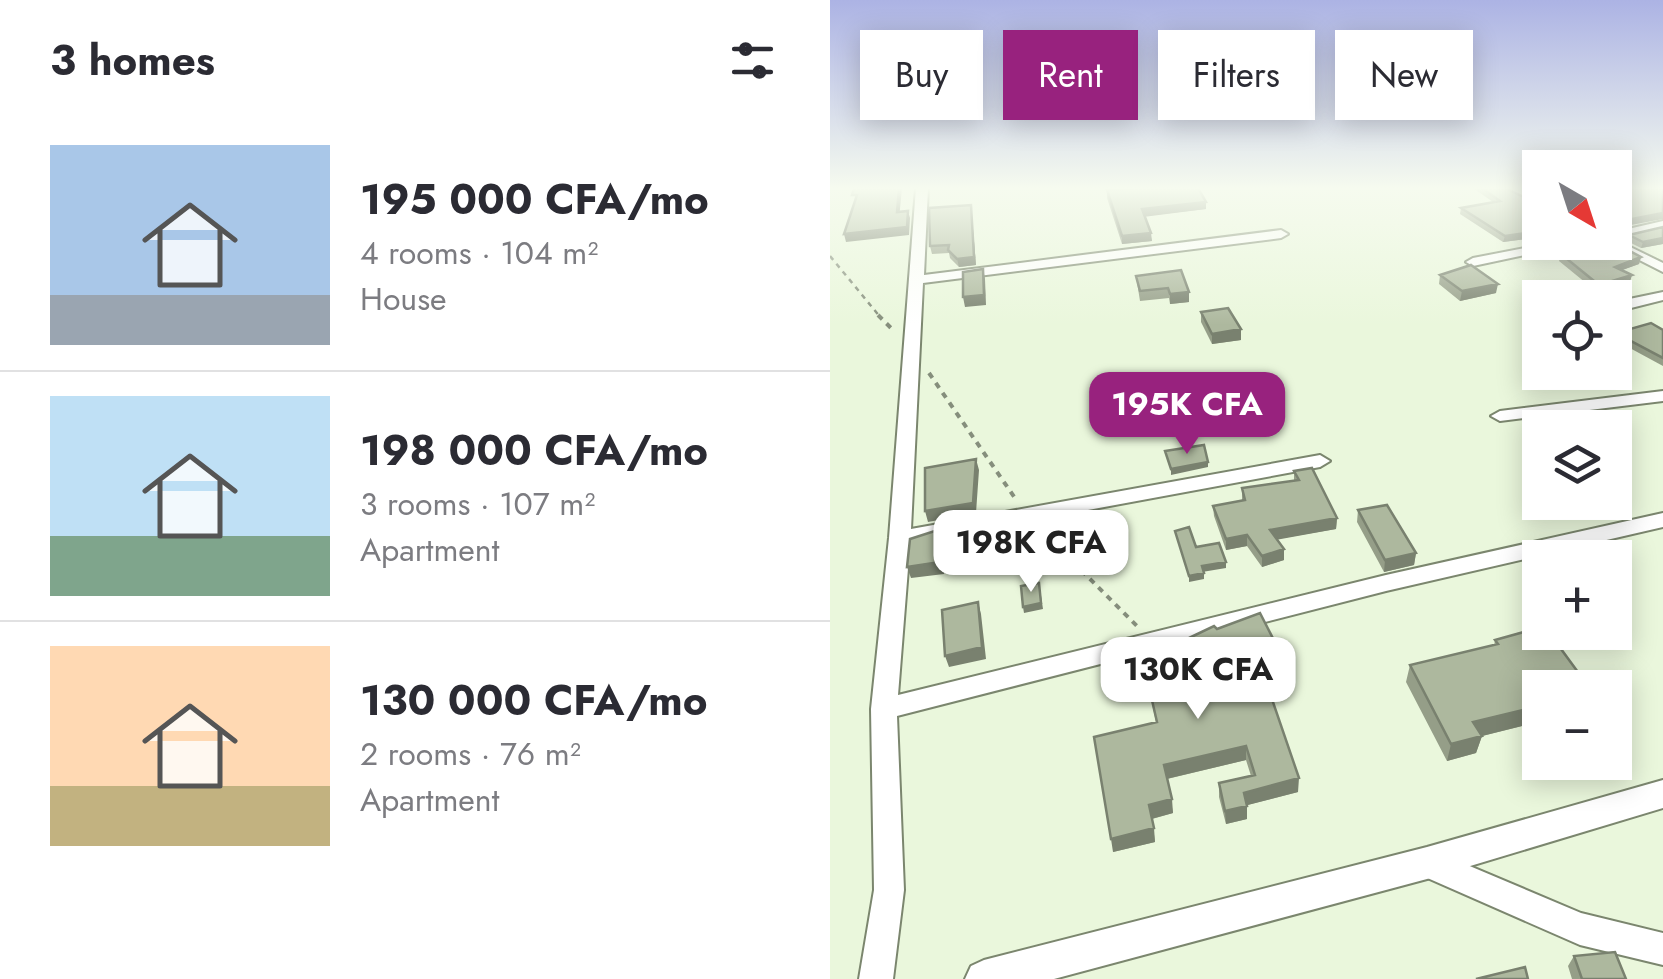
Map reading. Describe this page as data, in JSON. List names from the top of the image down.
{
  "north": "bottom right",
  "page": {
    "heading": "3 homes",
    "chip": [
      "Buy",
      "Rent",
      "Filters",
      "New"
    ],
    "list": [
      {
        "name": "195 000 CFA/mo",
        "note": "4 rooms · 104 m² · House"
      },
      {
        "name": "198 000 CFA/mo",
        "note": "3 rooms · 107 m² · Apartment"
      },
      {
        "name": "130 000 CFA/mo",
        "note": "2 rooms · 76 m² · Apartment"
      }
    ],
    "map_buttons": ["+", "−"],
    "price": ["195K CFA", "198K CFA", "130K CFA"]
  }
}
